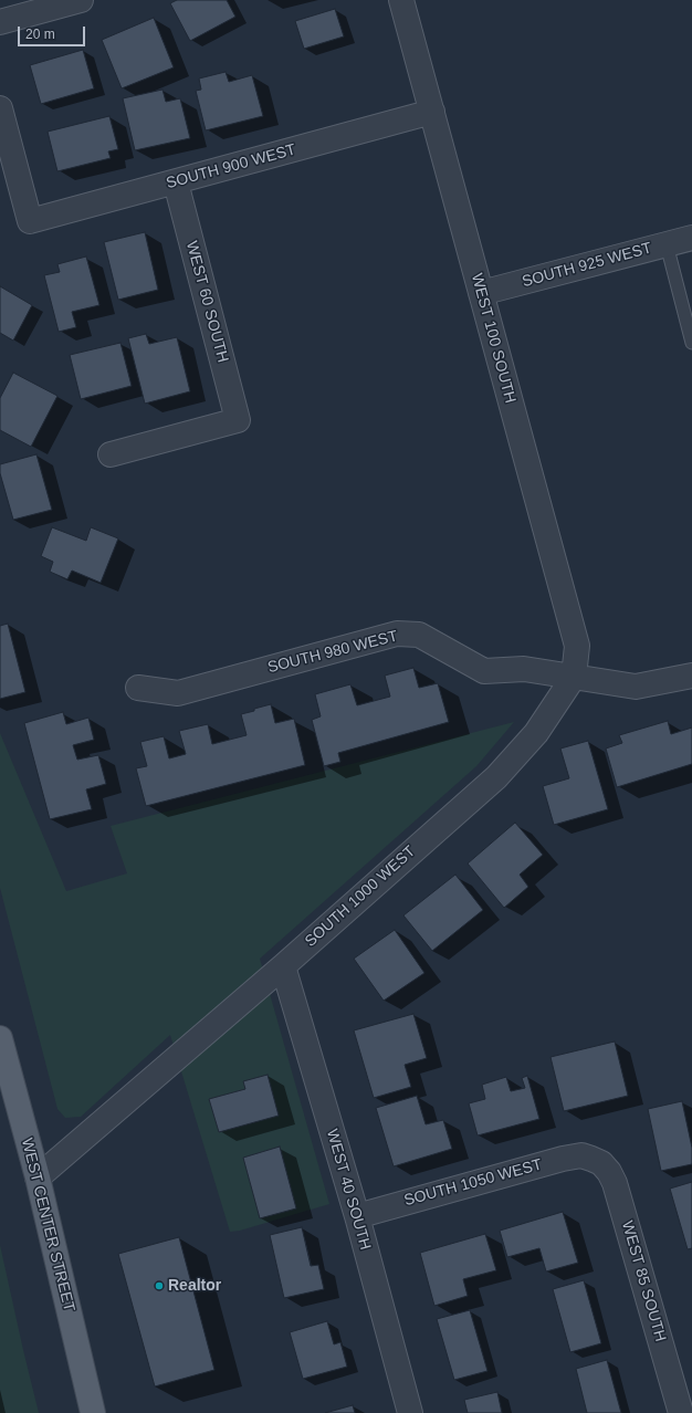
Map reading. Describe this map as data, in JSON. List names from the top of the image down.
{
  "streets": {
    "main road": ["WEST CENTER STREET"],
    "street": [
      "SOUTH 900 WEST",
      "SOUTH 925 WEST",
      "WEST 60 SOUTH",
      "WEST 100 SOUTH",
      "SOUTH 980 WEST",
      "SOUTH 1000 WEST",
      "SOUTH 1050 WEST",
      "WEST 40 SOUTH",
      "WEST 85 SOUTH"
    ]
  },
  "crossings": [
    ["SOUTH 900 WEST", "WEST 60 SOUTH"],
    ["SOUTH 900 WEST", "WEST 100 SOUTH"],
    ["SOUTH 925 WEST", "WEST 100 SOUTH"],
    ["WEST 100 SOUTH", "SOUTH 980 WEST"],
    ["WEST 100 SOUTH", "SOUTH 1000 WEST"],
    ["SOUTH 980 WEST", "SOUTH 1000 WEST"],
    ["SOUTH 1000 WEST", "WEST 40 SOUTH"],
    ["SOUTH 1000 WEST", "WEST CENTER STREET"],
    ["SOUTH 1050 WEST", "WEST 40 SOUTH"],
    ["SOUTH 1050 WEST", "WEST 85 SOUTH"]
  ],
  "places": ["Realtor"],
  "scale_bar": "20 m"
}
